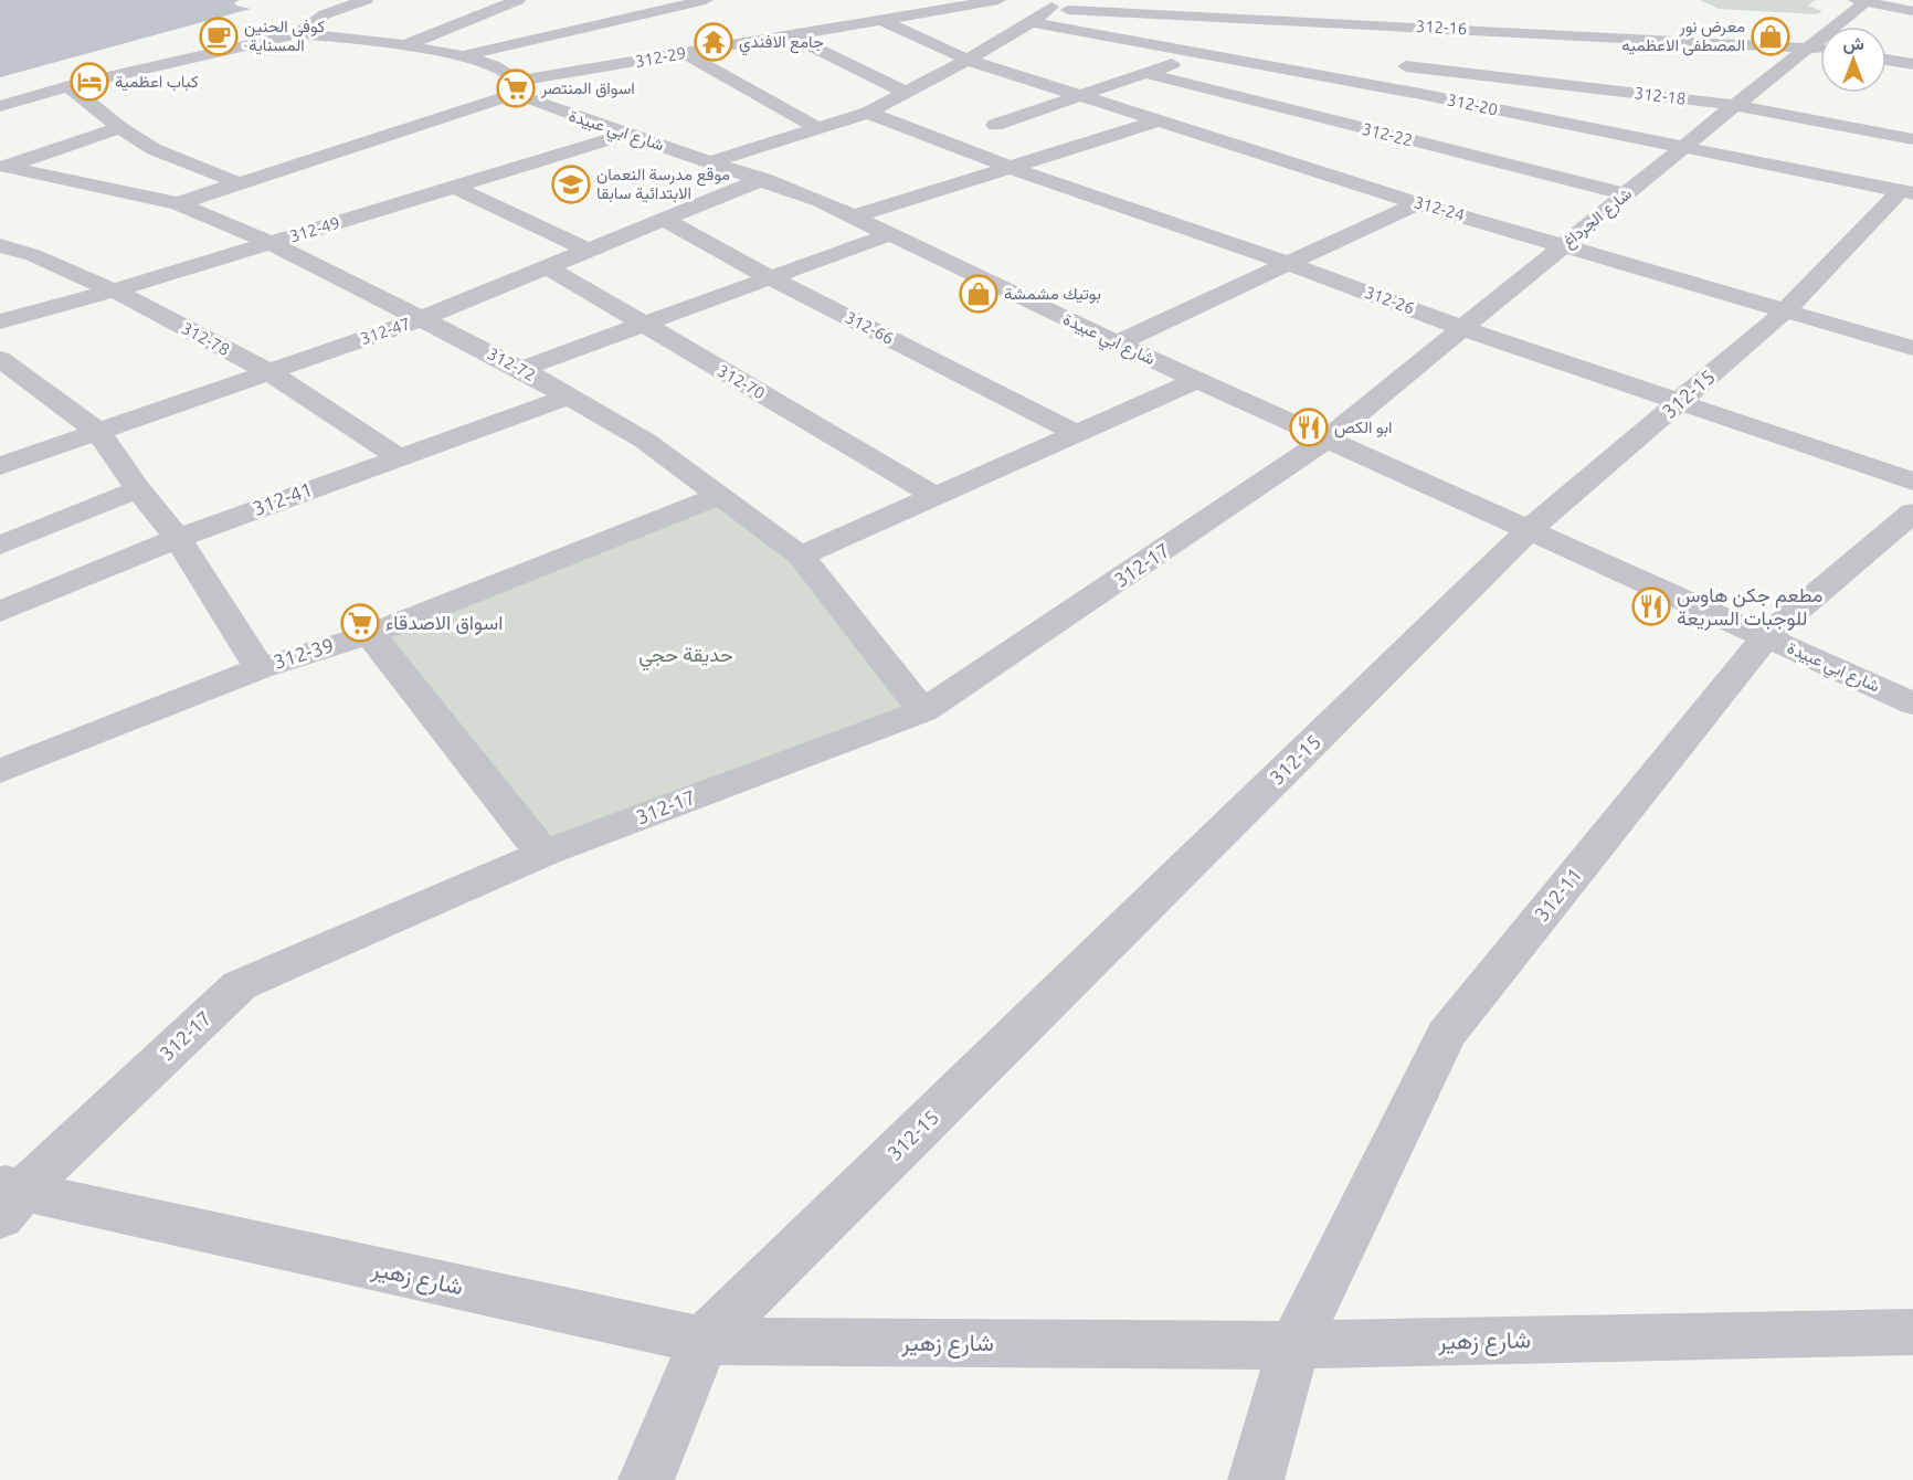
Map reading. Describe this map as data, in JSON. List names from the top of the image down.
{
  "streets": {
    "street": [
      "312-16",
      "312-29",
      "312-18",
      "312-20",
      "شارع ابي عبيدة",
      "312-22",
      "312-24",
      "شارع الجرداغ",
      "312-49",
      "312-26",
      "312-66",
      "312-47",
      "312-78",
      "312-72",
      "312-70",
      "312-15",
      "312-41",
      "312-17",
      "312-39",
      "312-11",
      "شارع زهير"
    ]
  },
  "crossings": [
    ["312-16", "شارع الجرداغ"],
    ["312-29", "شارع ابي عبيدة"],
    ["312-29", "312-24"],
    ["312-29", "312-72"],
    ["312-18", "شارع الجرداغ"],
    ["312-20", "شارع الجرداغ"],
    ["312-20", "312-15"],
    ["شارع ابي عبيدة", "شارع الجرداغ"],
    ["شارع ابي عبيدة", "312-49"],
    ["شارع ابي عبيدة", "312-47"],
    ["شارع ابي عبيدة", "312-15"],
    ["شارع ابي عبيدة", "312-17"],
    ["شارع ابي عبيدة", "312-11"],
    ["312-22", "شارع الجرداغ"],
    ["312-24", "شارع الجرداغ"],
    ["312-24", "312-15"],
    ["شارع الجرداغ", "312-26"],
    ["شارع الجرداغ", "312-17"],
    ["312-49", "312-78"],
    ["312-49", "312-72"],
    ["312-26", "312-15"],
    ["312-66", "312-47"],
    ["312-47", "312-78"],
    ["312-47", "312-72"],
    ["312-47", "312-70"],
    ["312-78", "312-41"],
    ["312-72", "312-41"],
    ["312-72", "312-17"],
    ["312-72", "312-39"],
    ["312-15", "شارع زهير"],
    ["312-17", "شارع زهير"],
    ["312-11", "شارع زهير"]
  ],
  "parks": ["حديقة حجي"],
  "places": {
    "cafe": ["كوفي الحنين -المسناية"],
    "shop": ["معرض نور المصطفى الاعظميه", "بوتيك مشمشة"],
    "temple": ["جامع الافندي"],
    "hotel": ["كباب اعظمية"],
    "supermarket": ["اسواق المنتصر", "اسواق الاصدقاء"],
    "school or university": ["موقع مدرسة النعمان الابتدائية سابقا"],
    "restaurant": ["ابو الكص", "مطعم جكن هاوس للوجبات السريعة"]
  },
  "north": "top"
}
